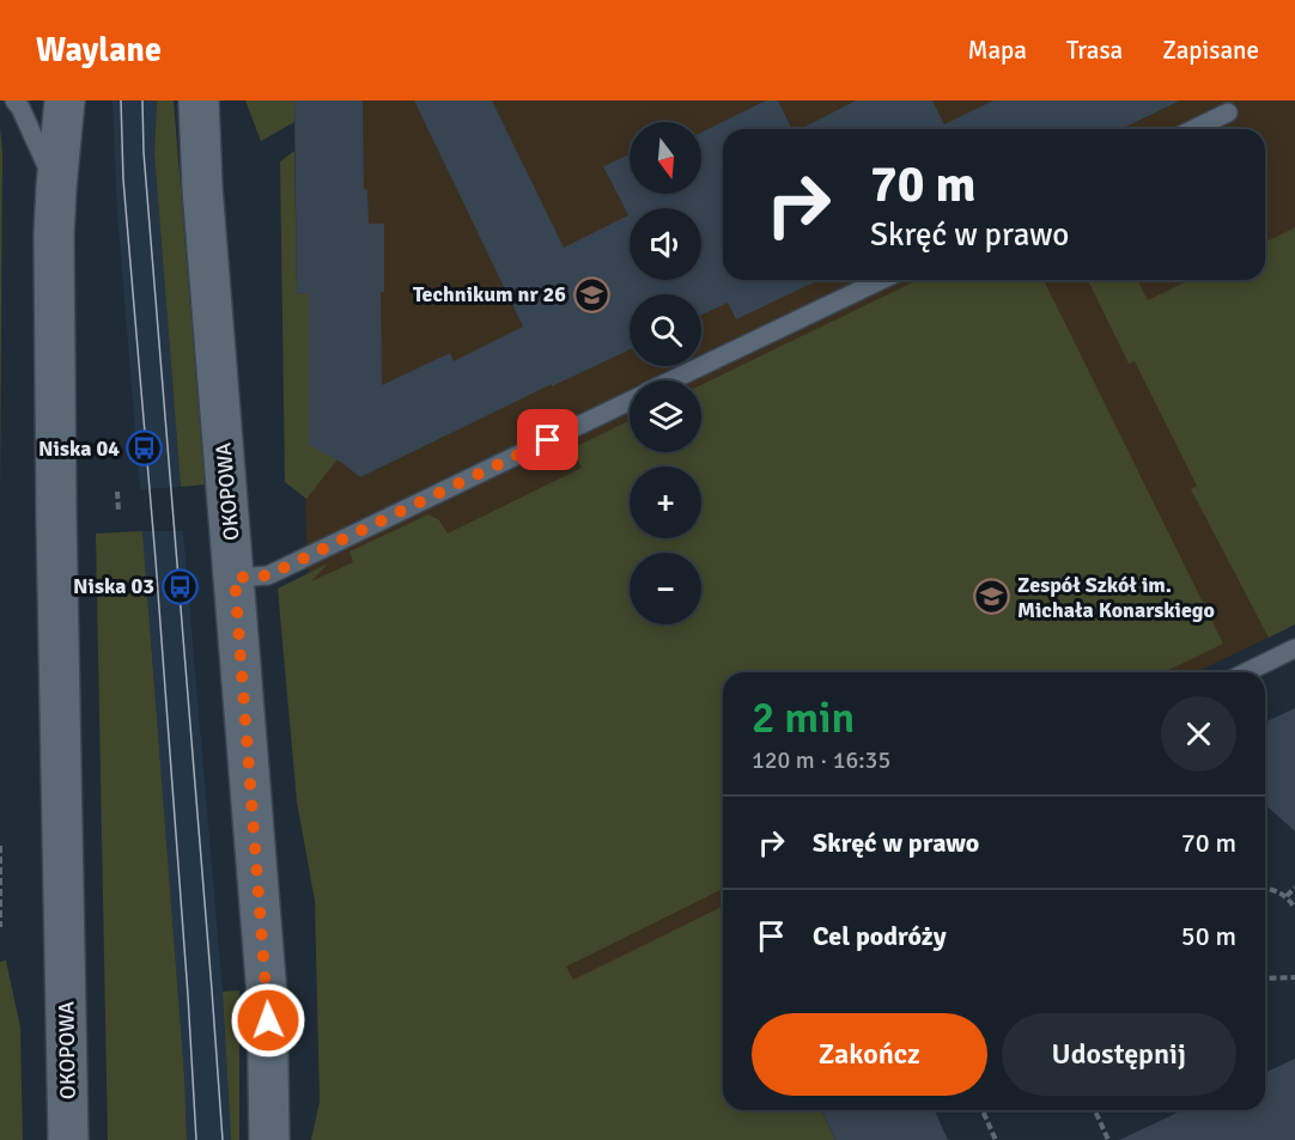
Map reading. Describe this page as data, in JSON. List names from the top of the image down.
{
  "streets": {
    "main road": ["OKOPOWA"]
  },
  "places": {
    "school or university": ["Technikum nr 26", "Zespół Szkół im. Michała Konarskiego"],
    "bus stop": ["Niska 04", "Niska 03"]
  },
  "north": "bottom",
  "page": {
    "header": "Waylane",
    "nav": ["Mapa", "Trasa", "Zapisane"],
    "map_buttons": ["+", "−"],
    "turn": ["70 m", "Skręć w prawo"],
    "heading": ["2 min", "120 m · 16:35"],
    "list": [
      {
        "name": "Skręć w prawo",
        "value": "70 m"
      },
      {
        "name": "Cel podróży",
        "value": "50 m"
      }
    ],
    "buttons": ["Zakończ", "Udostępnij"]
  }
}
